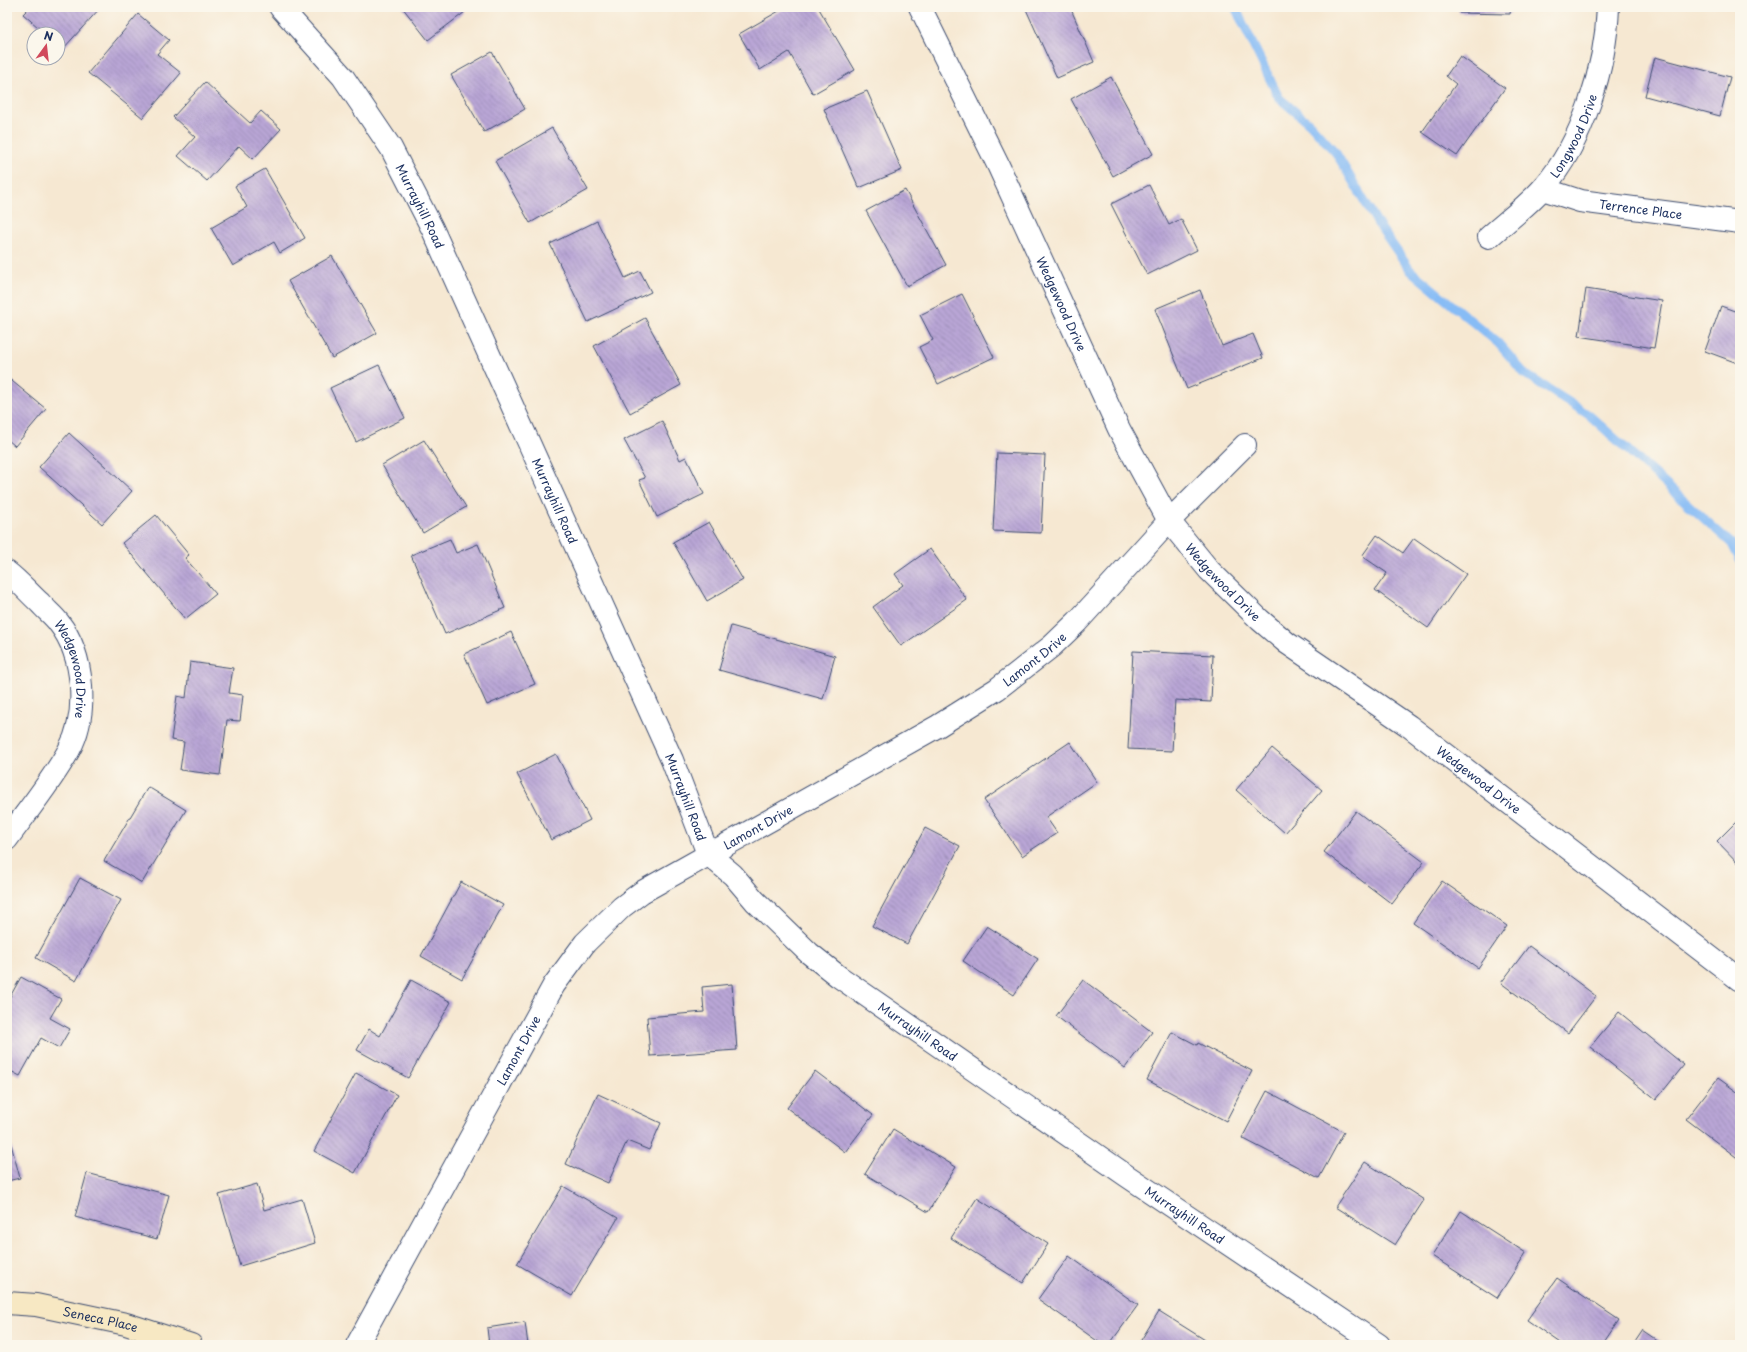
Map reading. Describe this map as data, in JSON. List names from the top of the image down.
{
  "streets": {
    "street": [
      "Longwood Drive",
      "Murrayhill Road",
      "Terrence Place",
      "Wedgewood Drive",
      "Lamont Drive",
      "Seneca Place"
    ]
  },
  "crossings": [
    ["Longwood Drive", "Terrence Place"],
    ["Murrayhill Road", "Lamont Drive"],
    ["Wedgewood Drive", "Lamont Drive"]
  ],
  "north": "top"
}
